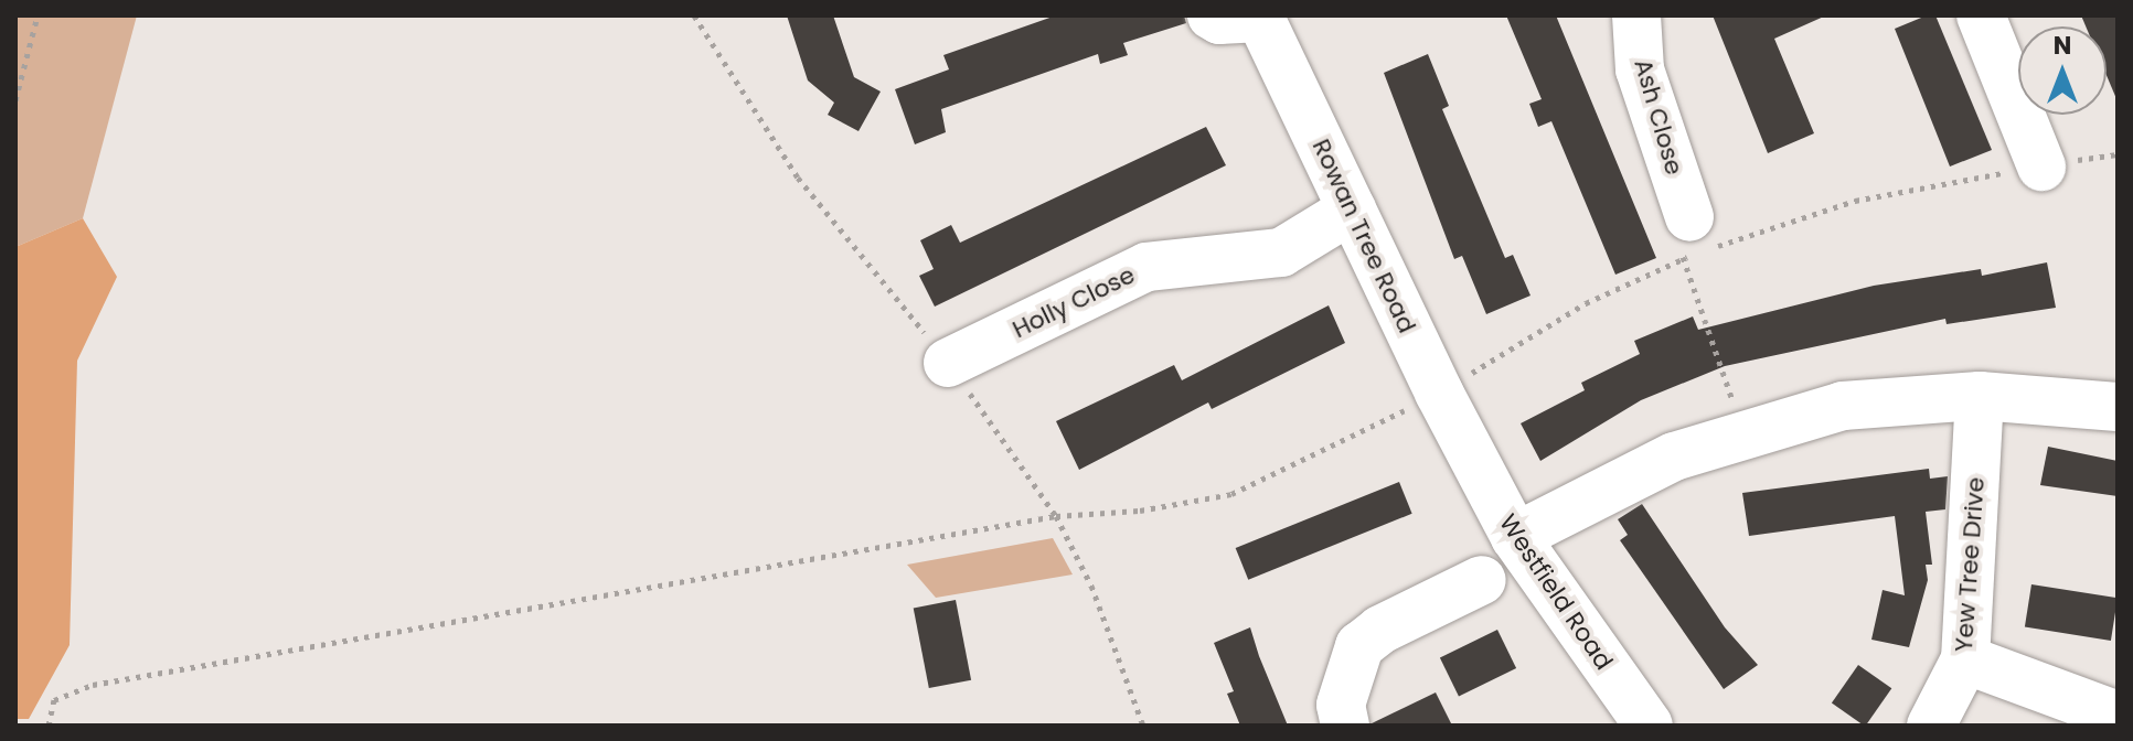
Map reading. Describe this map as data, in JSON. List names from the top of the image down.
{
  "streets": {
    "street": [
      "Ash Close",
      "Rowan Tree Road",
      "Holly Close",
      "Yew Tree Drive",
      "Westfield Road"
    ]
  },
  "crossings": [
    ["Rowan Tree Road", "Holly Close"],
    ["Rowan Tree Road", "Westfield Road"]
  ],
  "north": "top"
}
